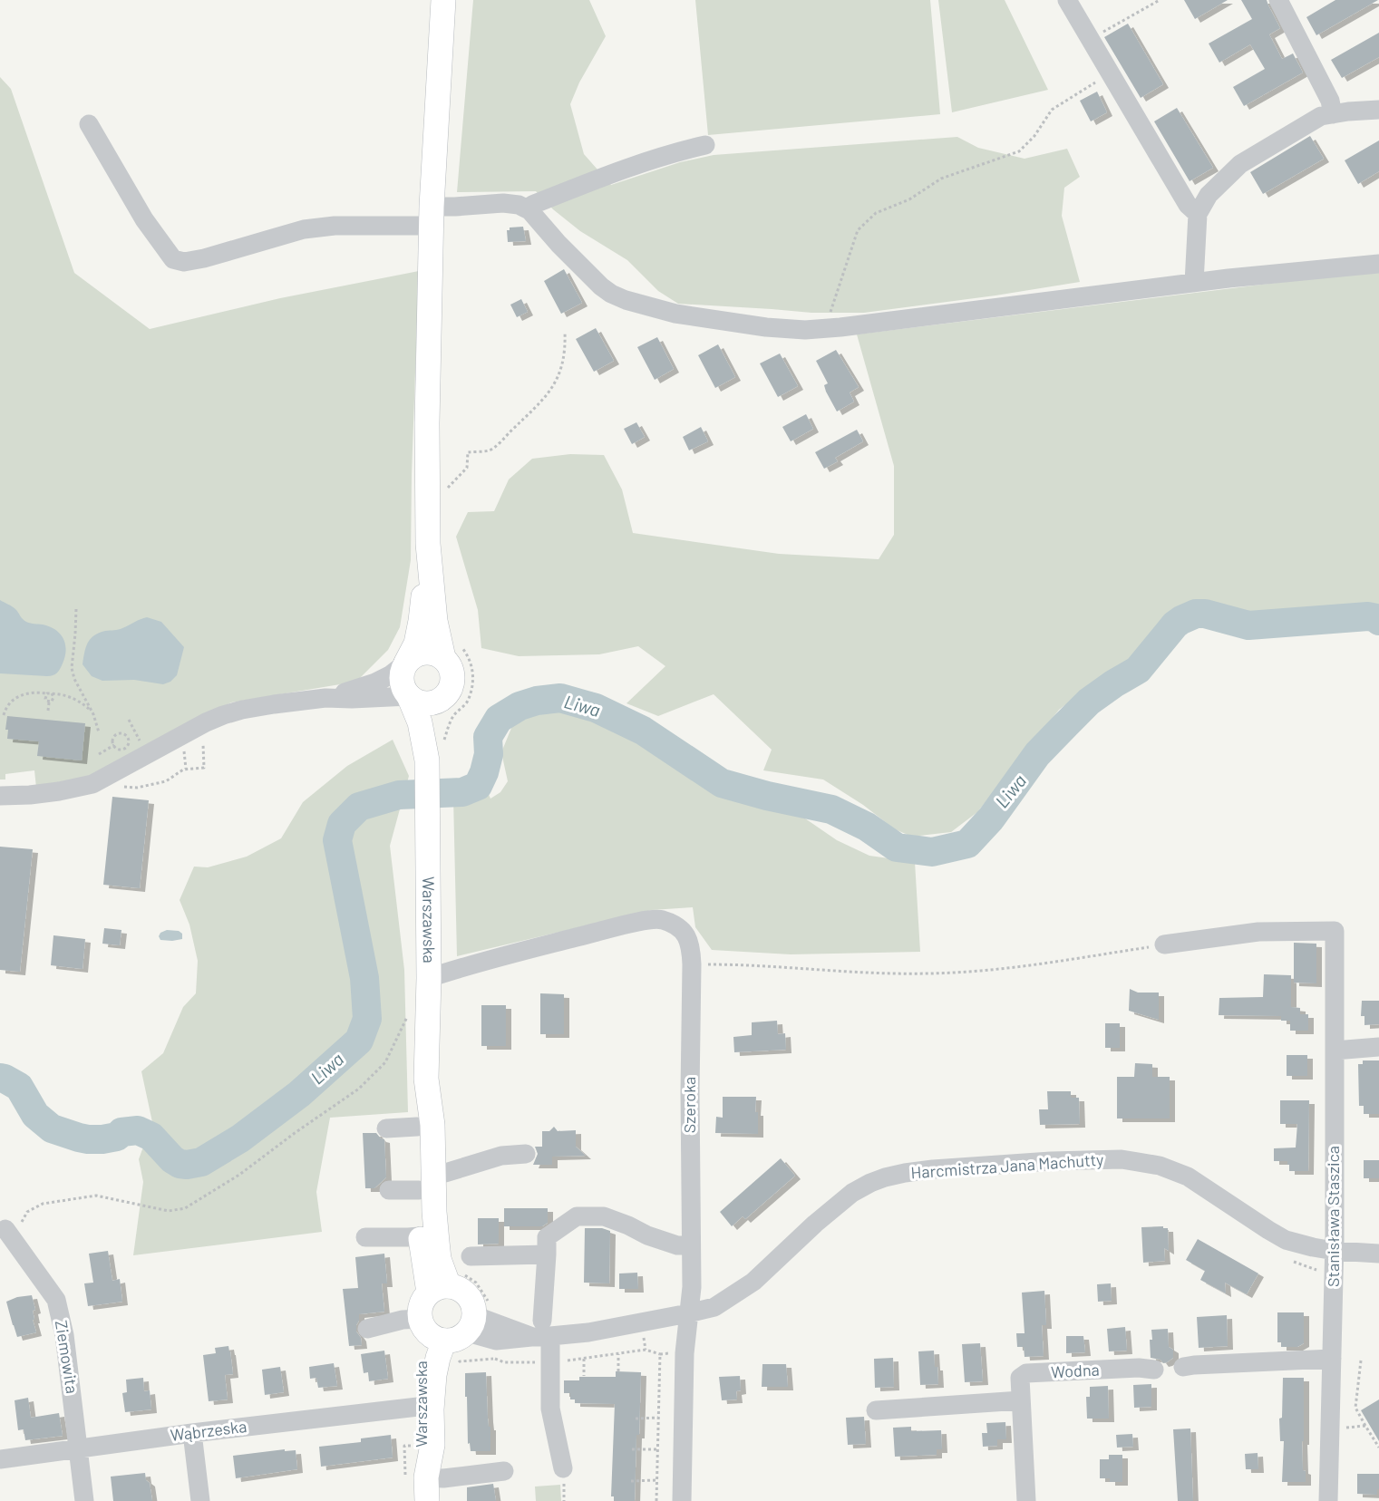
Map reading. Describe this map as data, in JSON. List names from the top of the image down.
{
  "streets": {
    "main road": ["Warszawska"],
    "street": [
      "Szeroka",
      "Harcmistrza Jana Machutty",
      "Stanisława Staszica",
      "Ziemowita",
      "Wodna",
      "Wąbrzeska"
    ]
  },
  "crossings": [
    ["Warszawska", "Szeroka"],
    ["Warszawska", "Harcmistrza Jana Machutty"],
    ["Warszawska", "Wąbrzeska"],
    ["Szeroka", "Harcmistrza Jana Machutty"],
    ["Harcmistrza Jana Machutty", "Stanisława Staszica"],
    ["Ziemowita", "Wąbrzeska"]
  ],
  "water": ["Liwa"]
}
